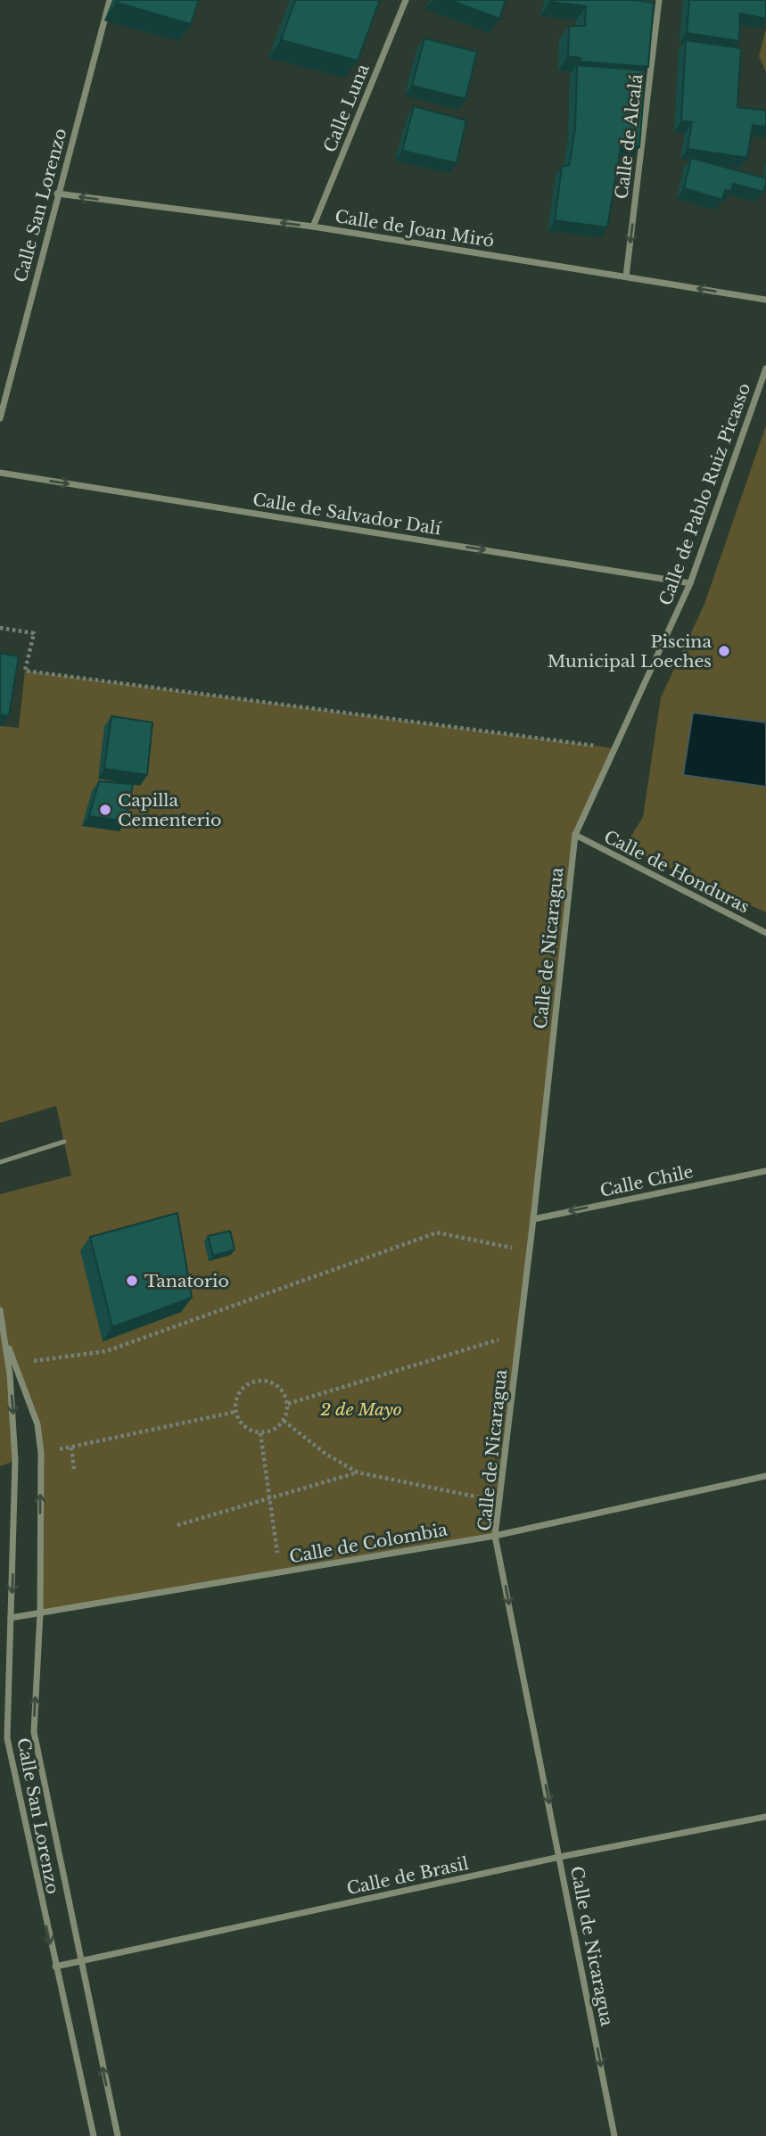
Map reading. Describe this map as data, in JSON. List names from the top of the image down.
{
  "streets": {
    "street": [
      "Calle Luna",
      "Calle de Alcalá",
      "Calle San Lorenzo",
      "Calle de Joan Miró",
      "Calle de Pablo Ruiz Picasso",
      "Calle de Salvador Dalí",
      "Calle de Honduras",
      "Calle de Nicaragua",
      "Calle Chile",
      "Calle de Colombia",
      "Calle de Brasil"
    ]
  },
  "crossings": [
    ["Calle Luna", "Calle de Joan Miró"],
    ["Calle de Alcalá", "Calle de Joan Miró"],
    ["Calle San Lorenzo", "Calle de Joan Miró"],
    ["Calle San Lorenzo", "Calle de Colombia"],
    ["Calle San Lorenzo", "Calle de Brasil"],
    ["Calle de Pablo Ruiz Picasso", "Calle de Salvador Dalí"],
    ["Calle de Pablo Ruiz Picasso", "Calle de Honduras"],
    ["Calle de Pablo Ruiz Picasso", "Calle de Nicaragua"],
    ["Calle de Honduras", "Calle de Nicaragua"],
    ["Calle de Nicaragua", "Calle Chile"],
    ["Calle de Nicaragua", "Calle de Colombia"],
    ["Calle de Nicaragua", "Calle de Brasil"]
  ],
  "one_way": [
    "Calle de Alcalá",
    "Calle de Joan Miró",
    "Calle de Salvador Dalí",
    "Calle de Nicaragua",
    "Calle Chile"
  ],
  "parks": ["2 de Mayo"],
  "places": ["Piscina Municipal Loeches", "Capilla Cementerio", "Tanatorio"]
}
